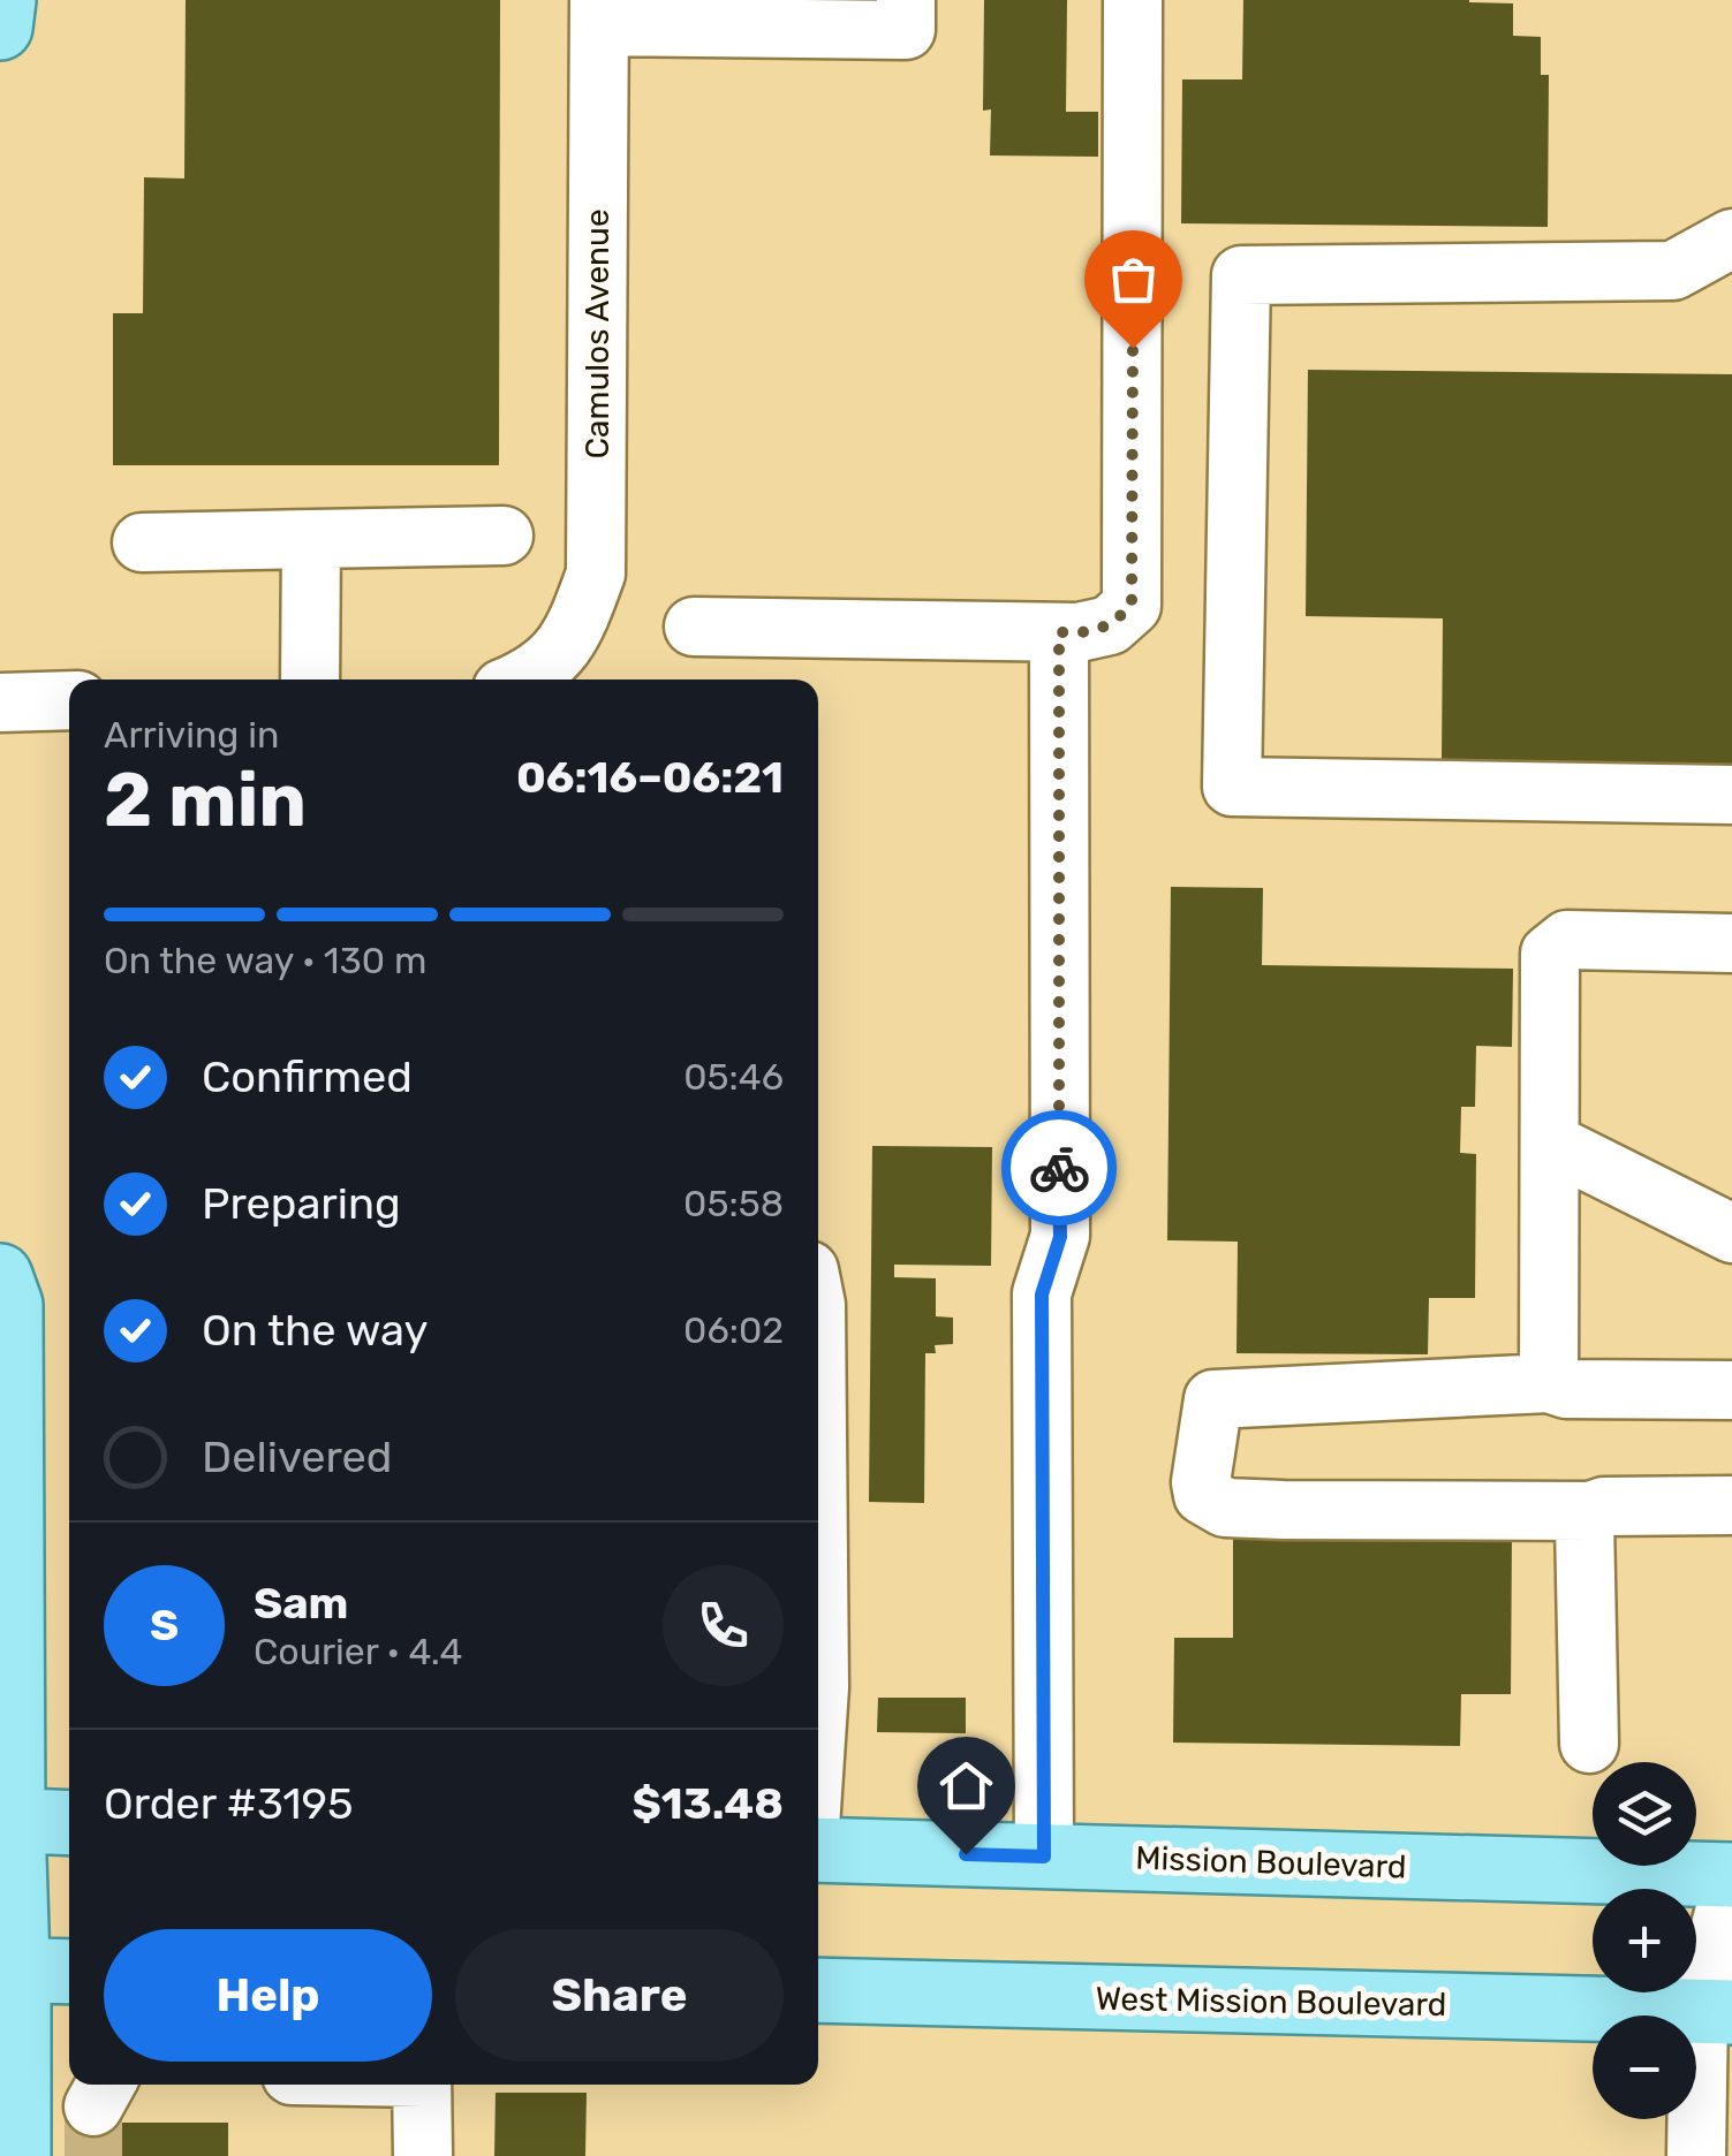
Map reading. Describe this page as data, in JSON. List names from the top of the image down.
{
  "streets": {
    "main road": ["Mission Boulevard", "West Mission Boulevard"],
    "street": ["Camulos Avenue"]
  },
  "page": {
    "heading": ["2 min", "Arriving in", "06:16–06:21"],
    "panel": [
      "Sam",
      "Courier · 4.4",
      "Order #3195",
      "$13.48"
    ],
    "bar": "On the way · 130 m",
    "list": [
      ["Confirmed", "05:46"],
      ["Preparing", "05:58"],
      ["On the way", "06:02"],
      "Delivered"
    ],
    "round": "S",
    "map_buttons": ["+", "−"],
    "buttons": ["Help", "Share"]
  }
}
